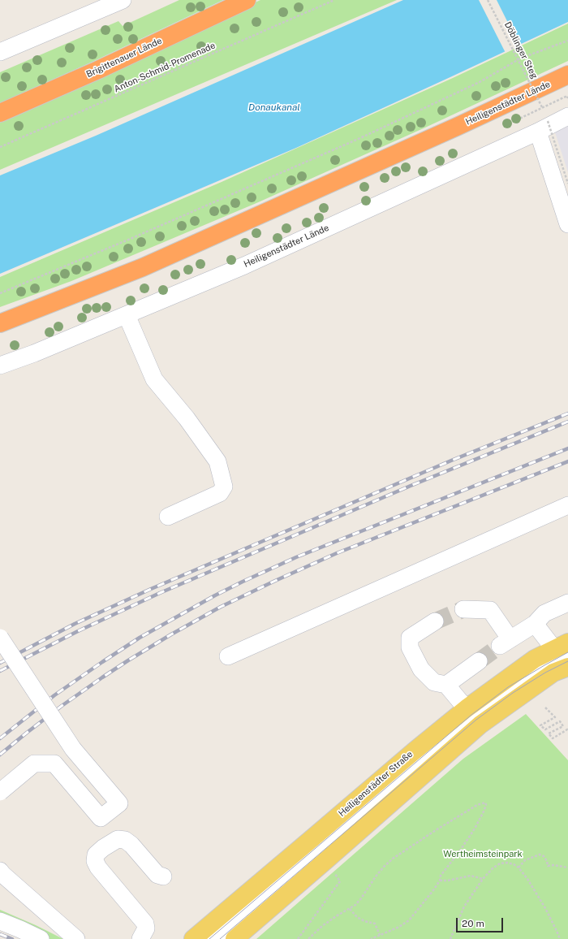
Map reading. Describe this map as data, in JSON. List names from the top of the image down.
{
  "streets": {
    "highway": ["Brigittenauer Lände", "Heiligenstädter Lände"],
    "main road": ["Heiligenstädter Straße"],
    "path": ["Döblinger Steg", "Anton-Schmid-Promenade"]
  },
  "water": ["Donaukanal"],
  "parks": ["Wertheimsteinpark"],
  "scale_bar": "20 m"
}
